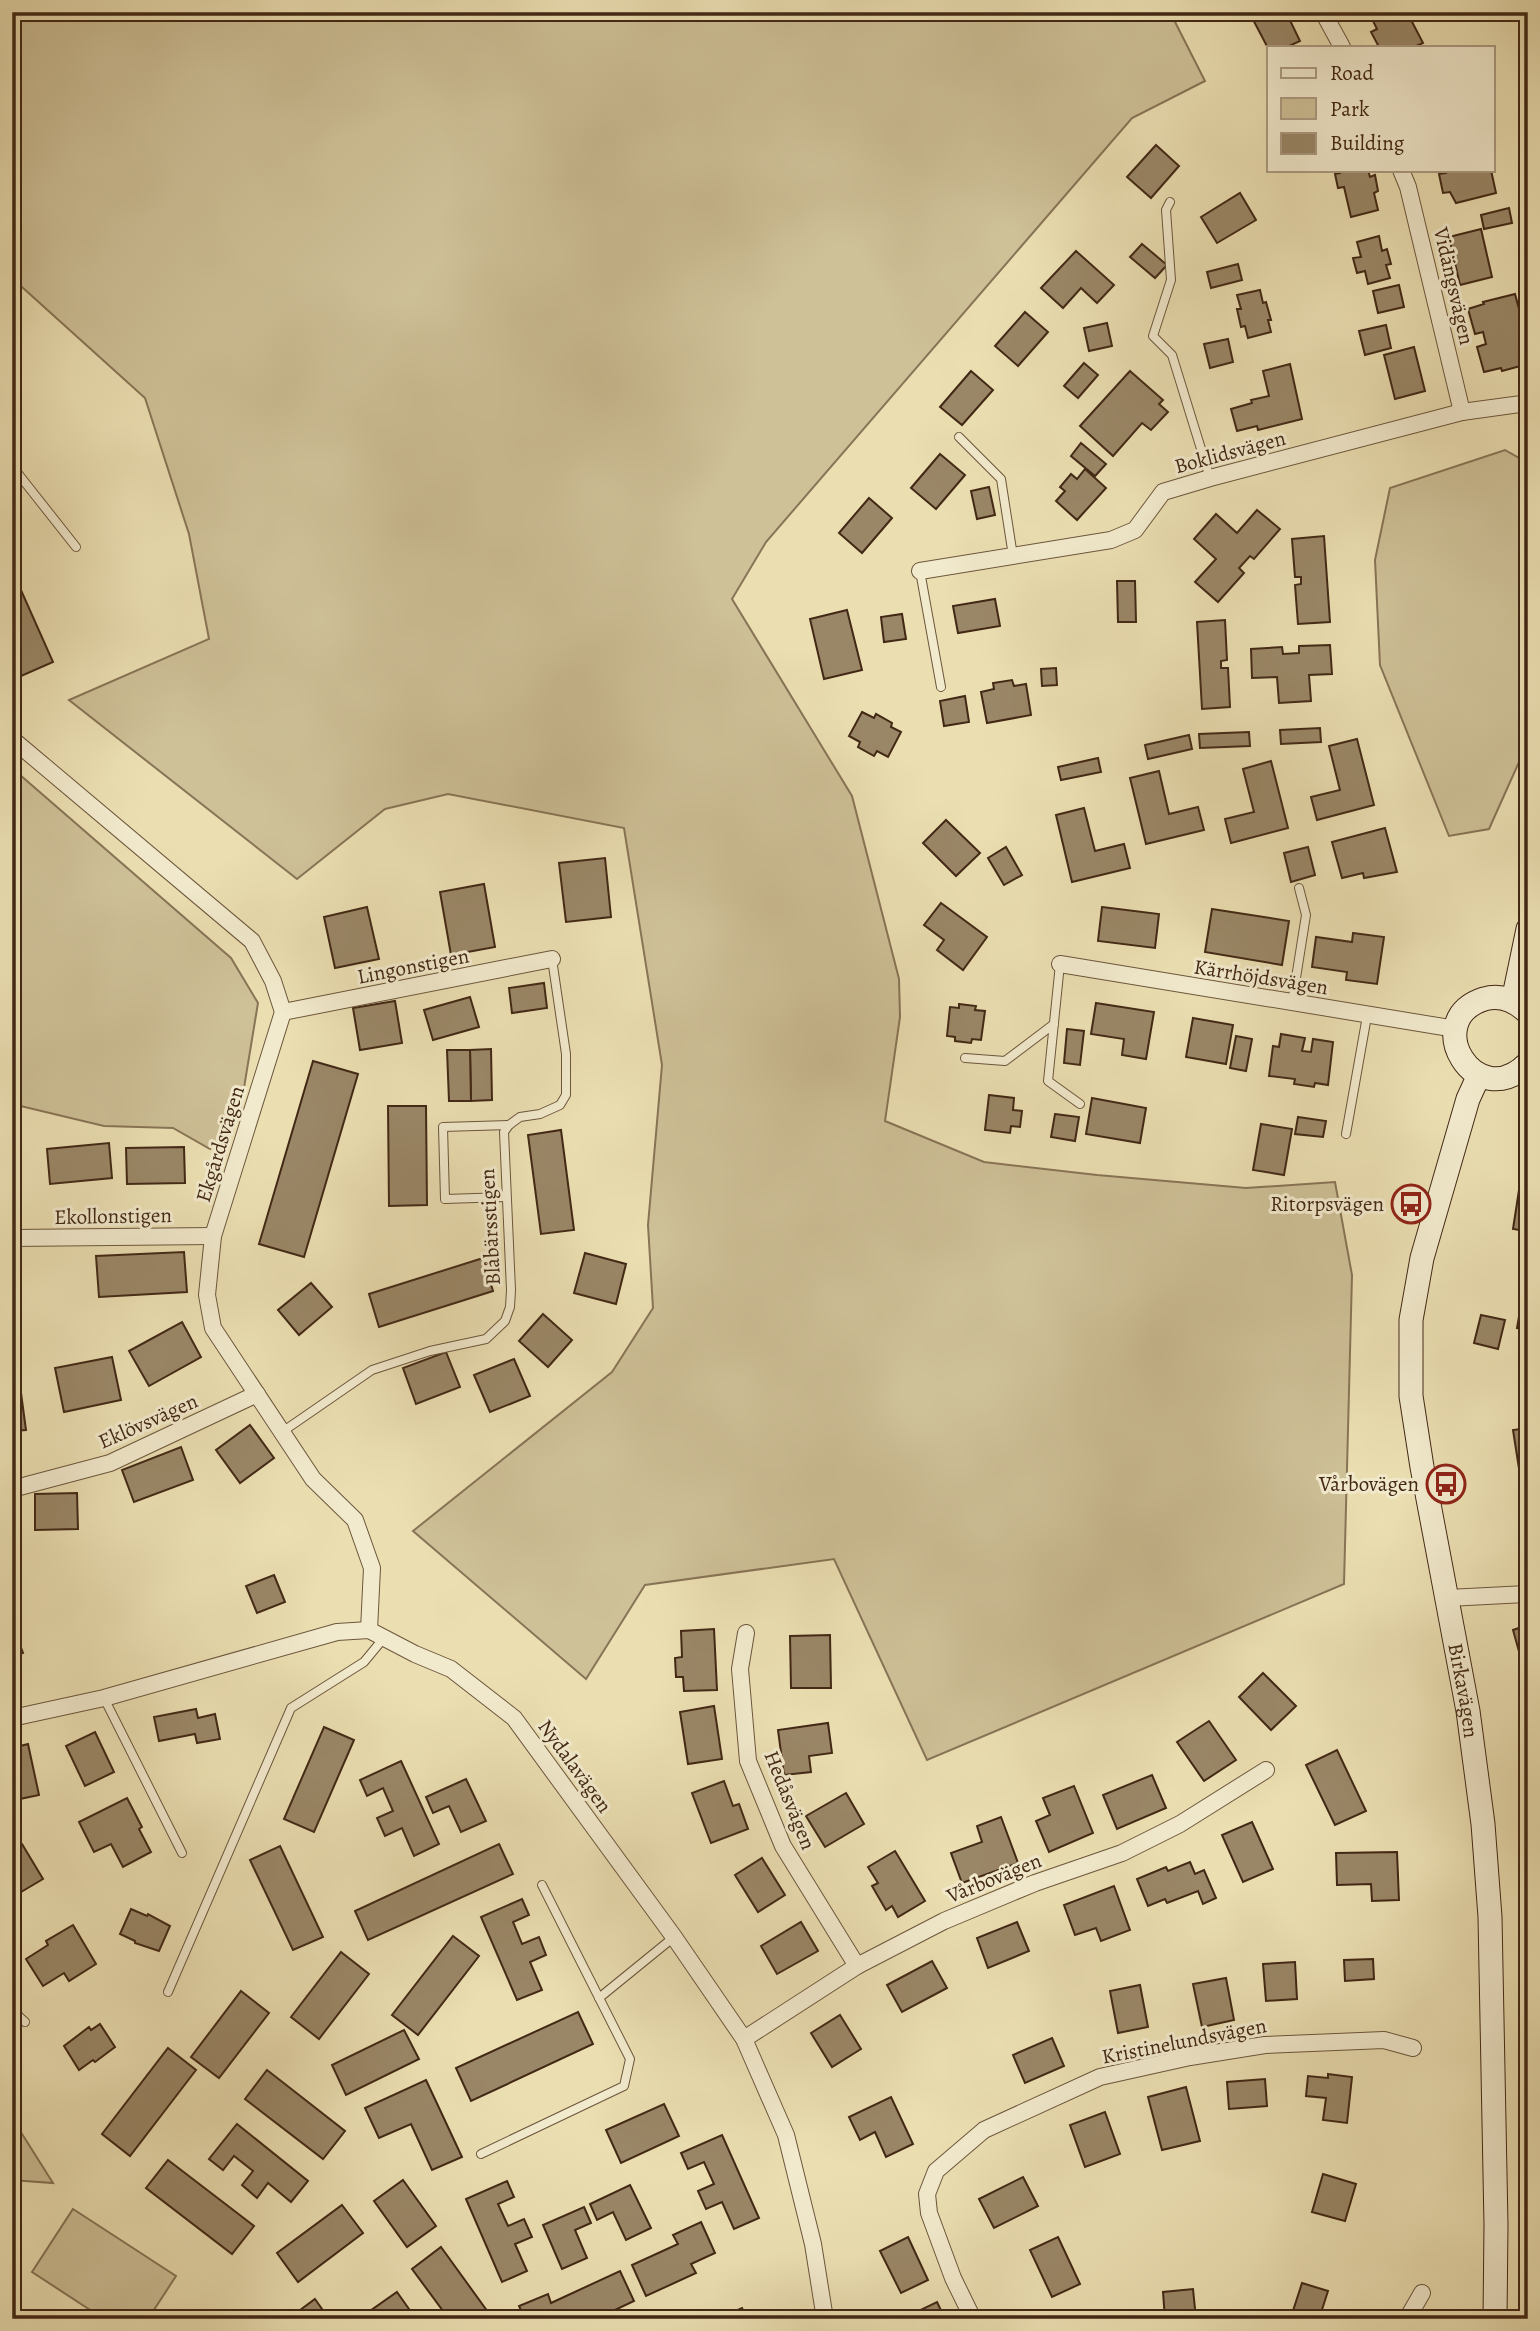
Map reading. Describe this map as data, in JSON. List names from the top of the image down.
{
  "streets": {
    "street": [
      "Vidängsvägen",
      "Boklidsvägen",
      "Lingonstigen",
      "Kärrhöjdsvägen",
      "Ekgårdsvägen",
      "Ekollonstigen",
      "Eklövsvägen",
      "Birkavägen",
      "Nydalavägen",
      "Hedåsvägen",
      "Vårbovägen",
      "Kristinelundsvägen"
    ],
    "lane": ["Blåbärsstigen"]
  },
  "crossings": [
    ["Vidängsvägen", "Boklidsvägen"],
    ["Lingonstigen", "Ekgårdsvägen"],
    ["Ekgårdsvägen", "Ekollonstigen"],
    ["Ekgårdsvägen", "Blåbärsstigen"],
    ["Ekgårdsvägen", "Eklövsvägen"],
    ["Ekgårdsvägen", "Nydalavägen"],
    ["Nydalavägen", "Vårbovägen"],
    ["Hedåsvägen", "Vårbovägen"]
  ],
  "places": {
    "bus stop": ["Ritorpsvägen", "Vårbovägen"]
  },
  "legend": ["Road", "Park", "Building"]
}
